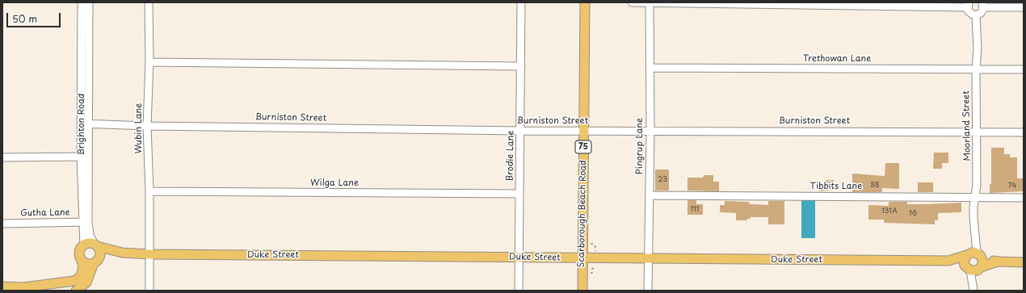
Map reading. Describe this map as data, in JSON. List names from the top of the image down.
{
  "streets": {
    "main road": ["75", "Scarborough Beach Road", "Duke Street"],
    "street": [
      "Trethowan Lane",
      "Burniston Street",
      "Brighton Road",
      "Moorland Street",
      "Wubin Lane",
      "Pingrup Lane",
      "Brodie Lane",
      "Wilga Lane",
      "Tibbits Lane",
      "Gutha Lane"
    ]
  },
  "crossings": [
    ["Trethowan Lane", "Moorland Street"],
    ["Trethowan Lane", "Pingrup Lane"],
    ["Burniston Street", "Brighton Road"],
    ["Burniston Street", "Moorland Street"],
    ["Burniston Street", "Wubin Lane"],
    ["Burniston Street", "Pingrup Lane"],
    ["Burniston Street", "Brodie Lane"],
    ["Burniston Street", "Scarborough Beach Road"],
    ["Brighton Road", "Gutha Lane"],
    ["Brighton Road", "Duke Street"],
    ["Moorland Street", "Tibbits Lane"],
    ["Moorland Street", "Duke Street"],
    ["Wubin Lane", "Wilga Lane"],
    ["Wubin Lane", "Duke Street"],
    ["Pingrup Lane", "Tibbits Lane"],
    ["Pingrup Lane", "Duke Street"],
    ["Brodie Lane", "Wilga Lane"],
    ["Brodie Lane", "Duke Street"],
    ["Scarborough Beach Road", "Duke Street"]
  ],
  "house_numbers": [
    "23",
    "88",
    "74",
    "111",
    "131A",
    "16"
  ],
  "scale_bar": "50 m"
}
